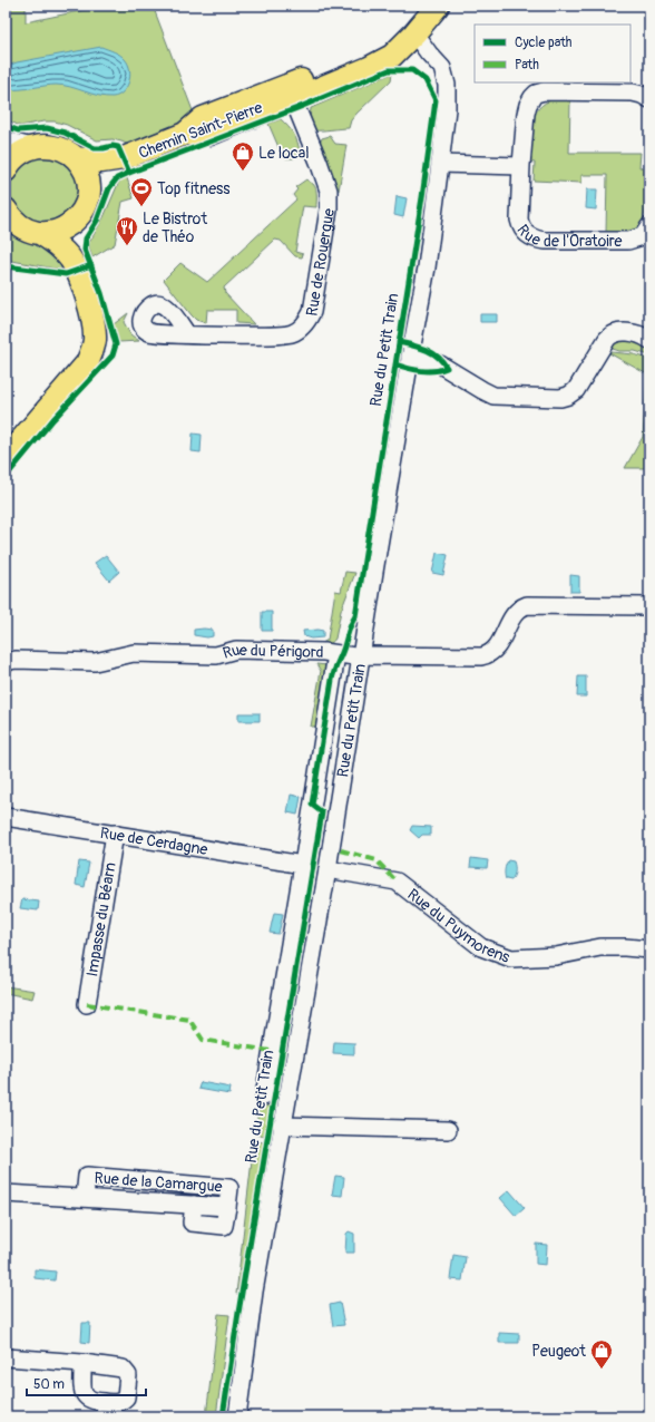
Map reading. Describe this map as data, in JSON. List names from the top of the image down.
{
  "streets": {
    "main road": ["Chemin Saint-Pierre"],
    "street": [
      "Rue de l'Oratoire",
      "Rue de Rouergue",
      "Rue du Petit Train",
      "Rue du Périgord",
      "Rue de Cerdagne",
      "Impasse du Béarn",
      "Rue du Puymorens",
      "Rue de la Camargue"
    ]
  },
  "crossings": [
    ["Chemin Saint-Pierre", "Rue de Rouergue"],
    ["Chemin Saint-Pierre", "Rue du Petit Train"],
    ["Rue du Petit Train", "Rue du Périgord"],
    ["Rue du Petit Train", "Rue du Puymorens"],
    ["Rue de Cerdagne", "Impasse du Béarn"]
  ],
  "places": {
    "shop": ["Le local", "Peugeot"],
    "sports": ["Top fitness"],
    "restaurant": ["Le Bistrot de Théo"]
  },
  "legend": ["Cycle path", "Path"],
  "scale_bar": "50 m"
}
